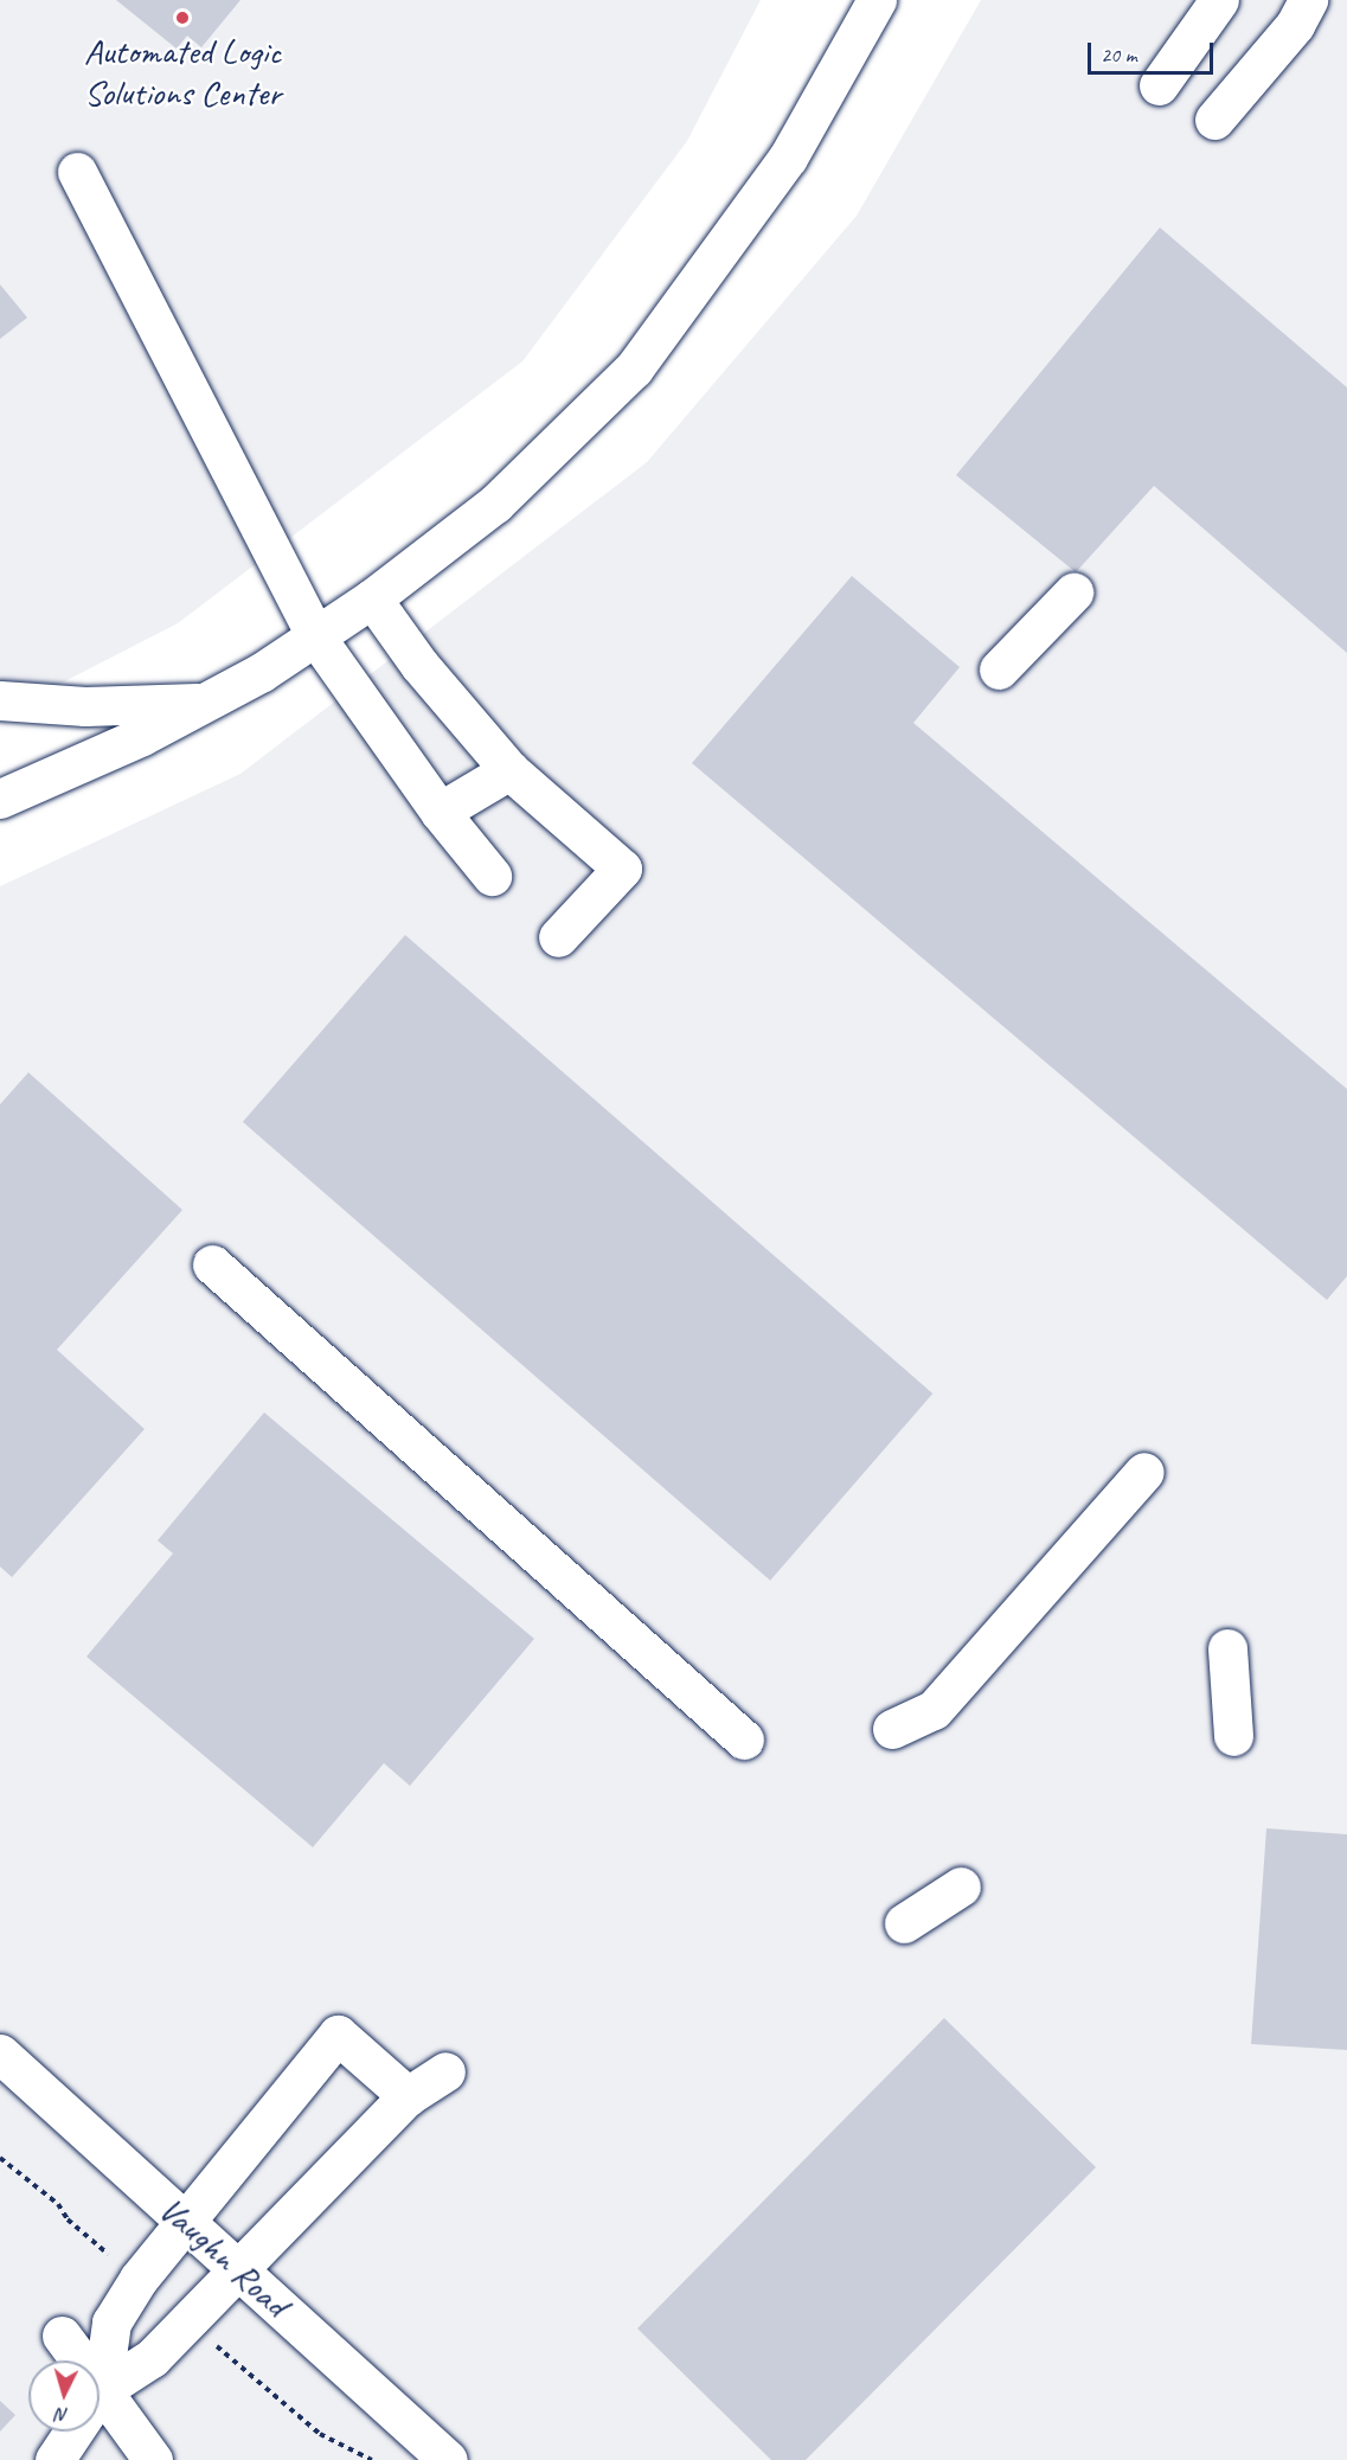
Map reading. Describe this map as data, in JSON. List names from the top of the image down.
{
  "streets": {
    "street": ["Vaughn Road"]
  },
  "places": ["Automated Logic Solutions Center"],
  "scale_bar": "20 m",
  "north": "bottom"
}
